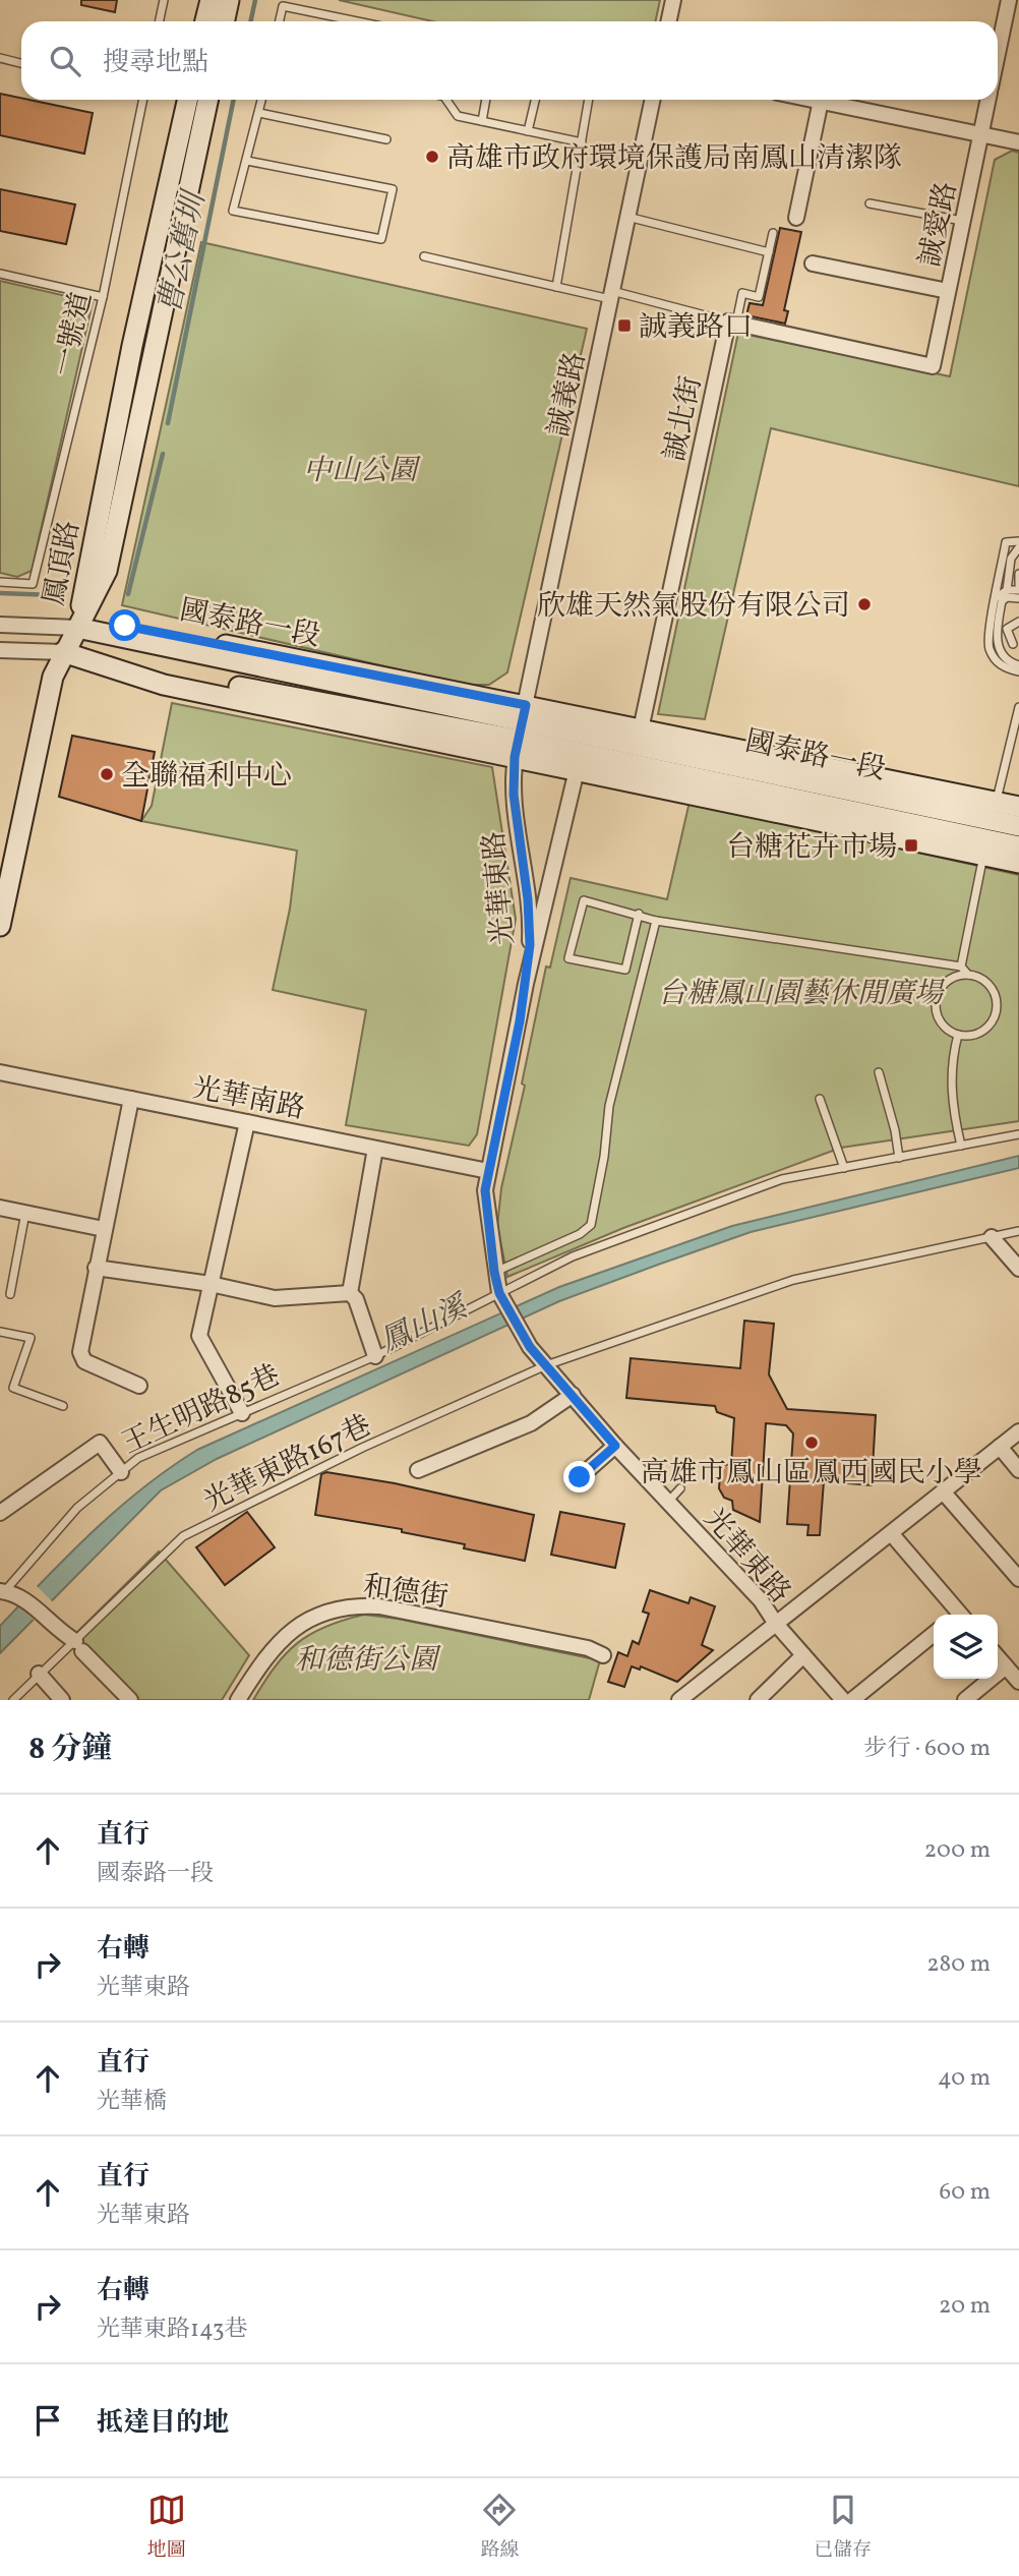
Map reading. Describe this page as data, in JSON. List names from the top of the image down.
{
  "streets": {
    "street": [
      "誠愛路",
      "誠義路",
      "誠北街",
      "鳳頂路",
      "國泰路一段",
      "光華東路",
      "光華南路",
      "和德街"
    ],
    "lane": ["一號道", "王生明路85巷", "光華東路167巷"]
  },
  "crossings": [
    ["誠愛路", "誠北街"],
    ["誠義路", "國泰路一段"],
    ["誠義路", "光華東路"],
    ["誠北街", "國泰路一段"],
    ["鳳頂路", "國泰路一段"],
    ["國泰路一段", "光華東路"],
    ["光華東路", "光華南路"],
    ["光華東路", "王生明路85巷"],
    ["光華東路", "光華東路167巷"]
  ],
  "water": ["曹公舊圳", "鳳山溪"],
  "parks": ["中山公園", "台糖鳳山園藝休閒廣場", "和德街公園"],
  "places": {
    "other": [
      "高雄市政府環境保護局南鳳山清潔隊",
      "欣雄天然氣股份有限公司",
      "全聯福利中心",
      "高雄市鳳山區鳳西國民小學"
    ],
    "transit": ["誠義路口", "台糖花卉市場"]
  },
  "page": {
    "search": "搜尋地點",
    "heading": ["8 分鐘", "步行 · 600 m"],
    "list": [
      ["直行", "國泰路一段", "200 m"],
      ["右轉", "光華東路", "280 m"],
      ["直行", "光華橋", "40 m"],
      ["直行", "光華東路", "60 m"],
      ["右轉", "光華東路143巷", "20 m"],
      "抵達目的地"
    ],
    "nav": ["地圖", "路線", "已儲存"]
  }
}
